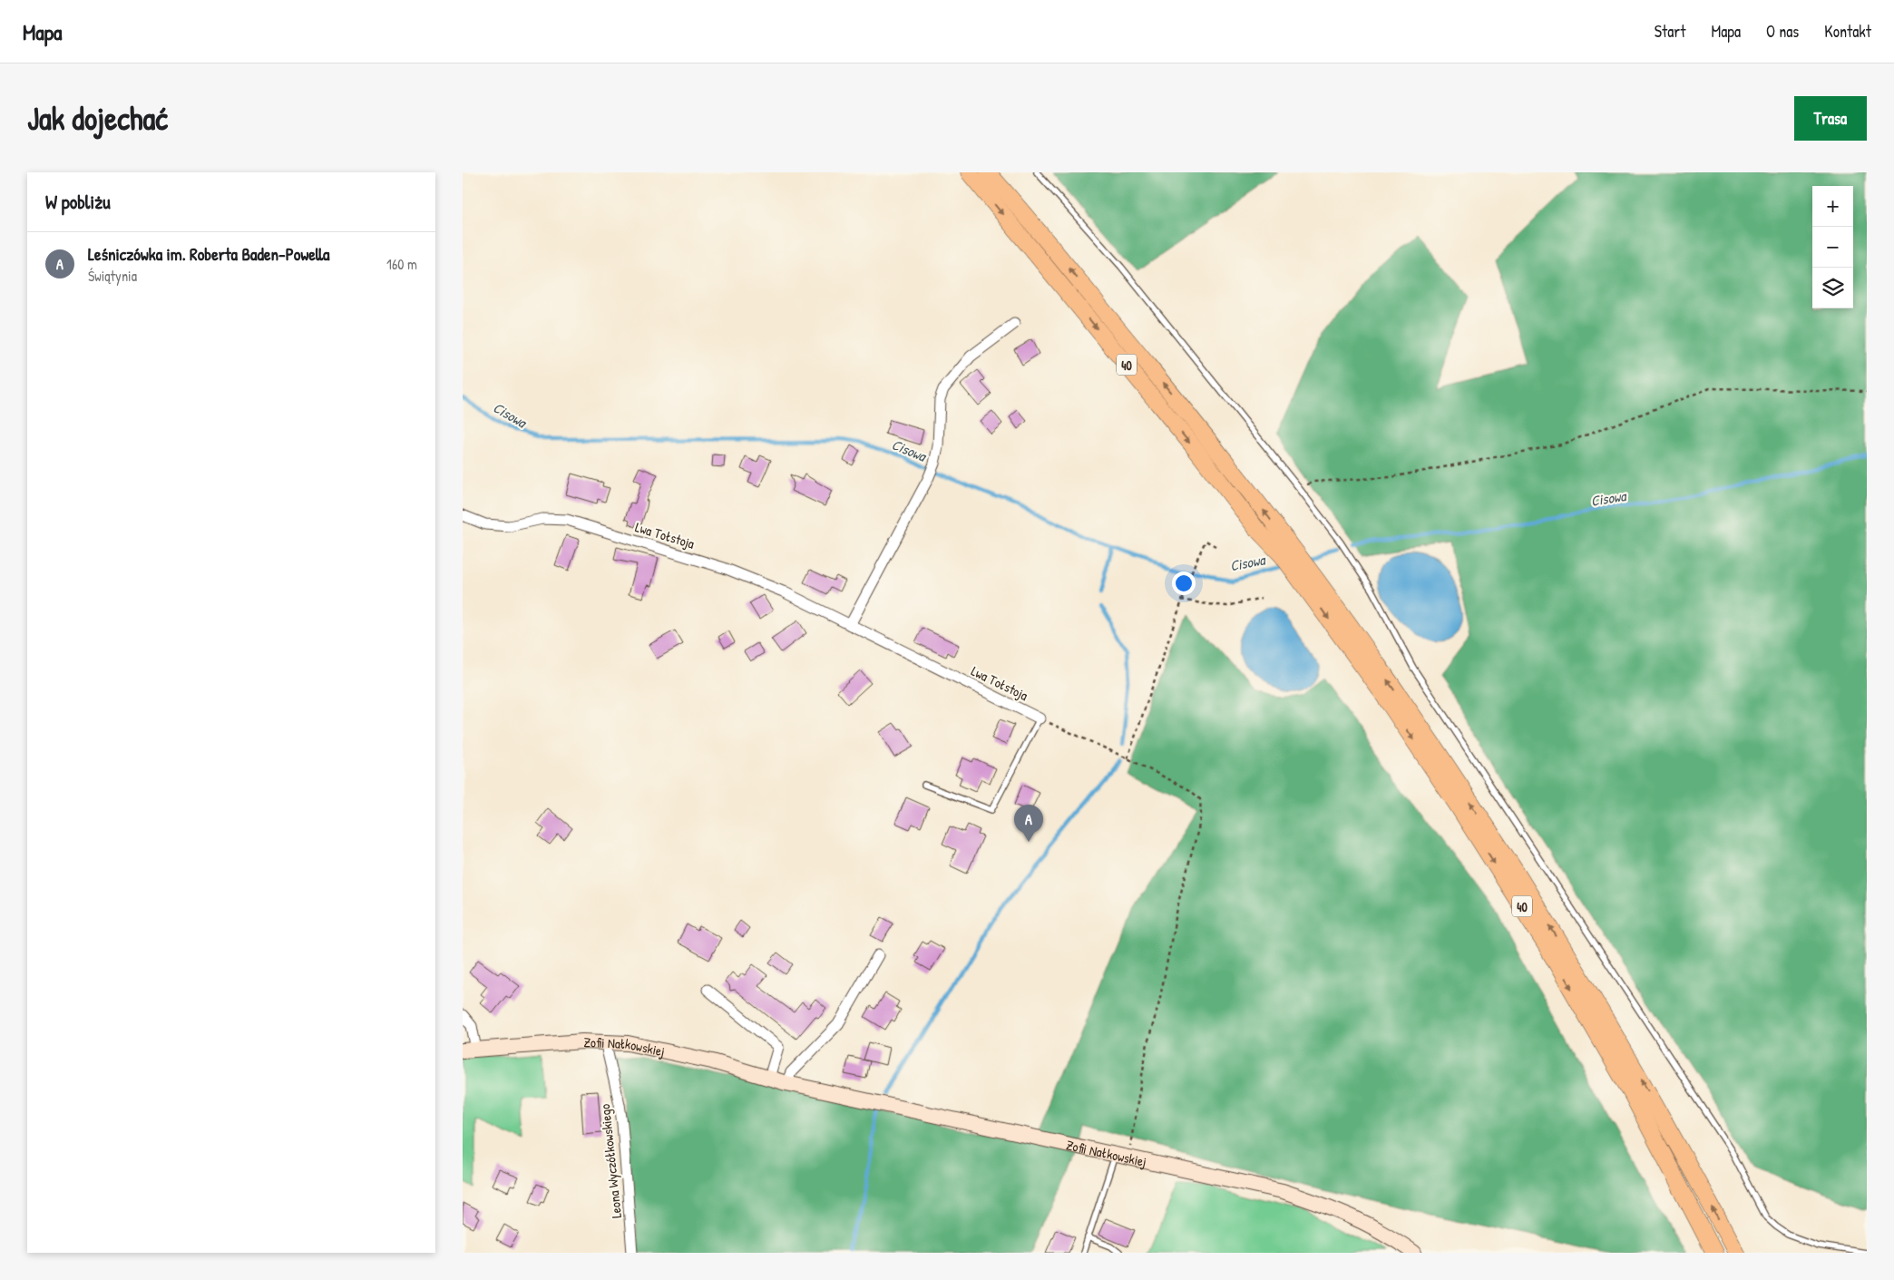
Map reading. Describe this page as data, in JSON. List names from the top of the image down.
{
  "streets": {
    "main road": ["40"],
    "street": ["Lwa Tołstoja", "Zofii Nałkowskiej", "Leona Wyczółkowskiego"]
  },
  "crossings": [
    ["Zofii Nałkowskiej", "Leona Wyczółkowskiego"]
  ],
  "water": ["Cisowa"],
  "page": {
    "header": "Mapa",
    "nav": [
      "Start",
      "Mapa",
      "O nas",
      "Kontakt"
    ],
    "buttons": "Trasa",
    "title": "Jak dojechać",
    "heading": "W pobliżu",
    "map_buttons": ["+", "−"],
    "list": [
      {
        "mark": "A",
        "name": "Leśniczówka im. Roberta Baden-Powella",
        "note": "Świątynia",
        "value": "160 m"
      }
    ],
    "pins": "A"
  }
}
